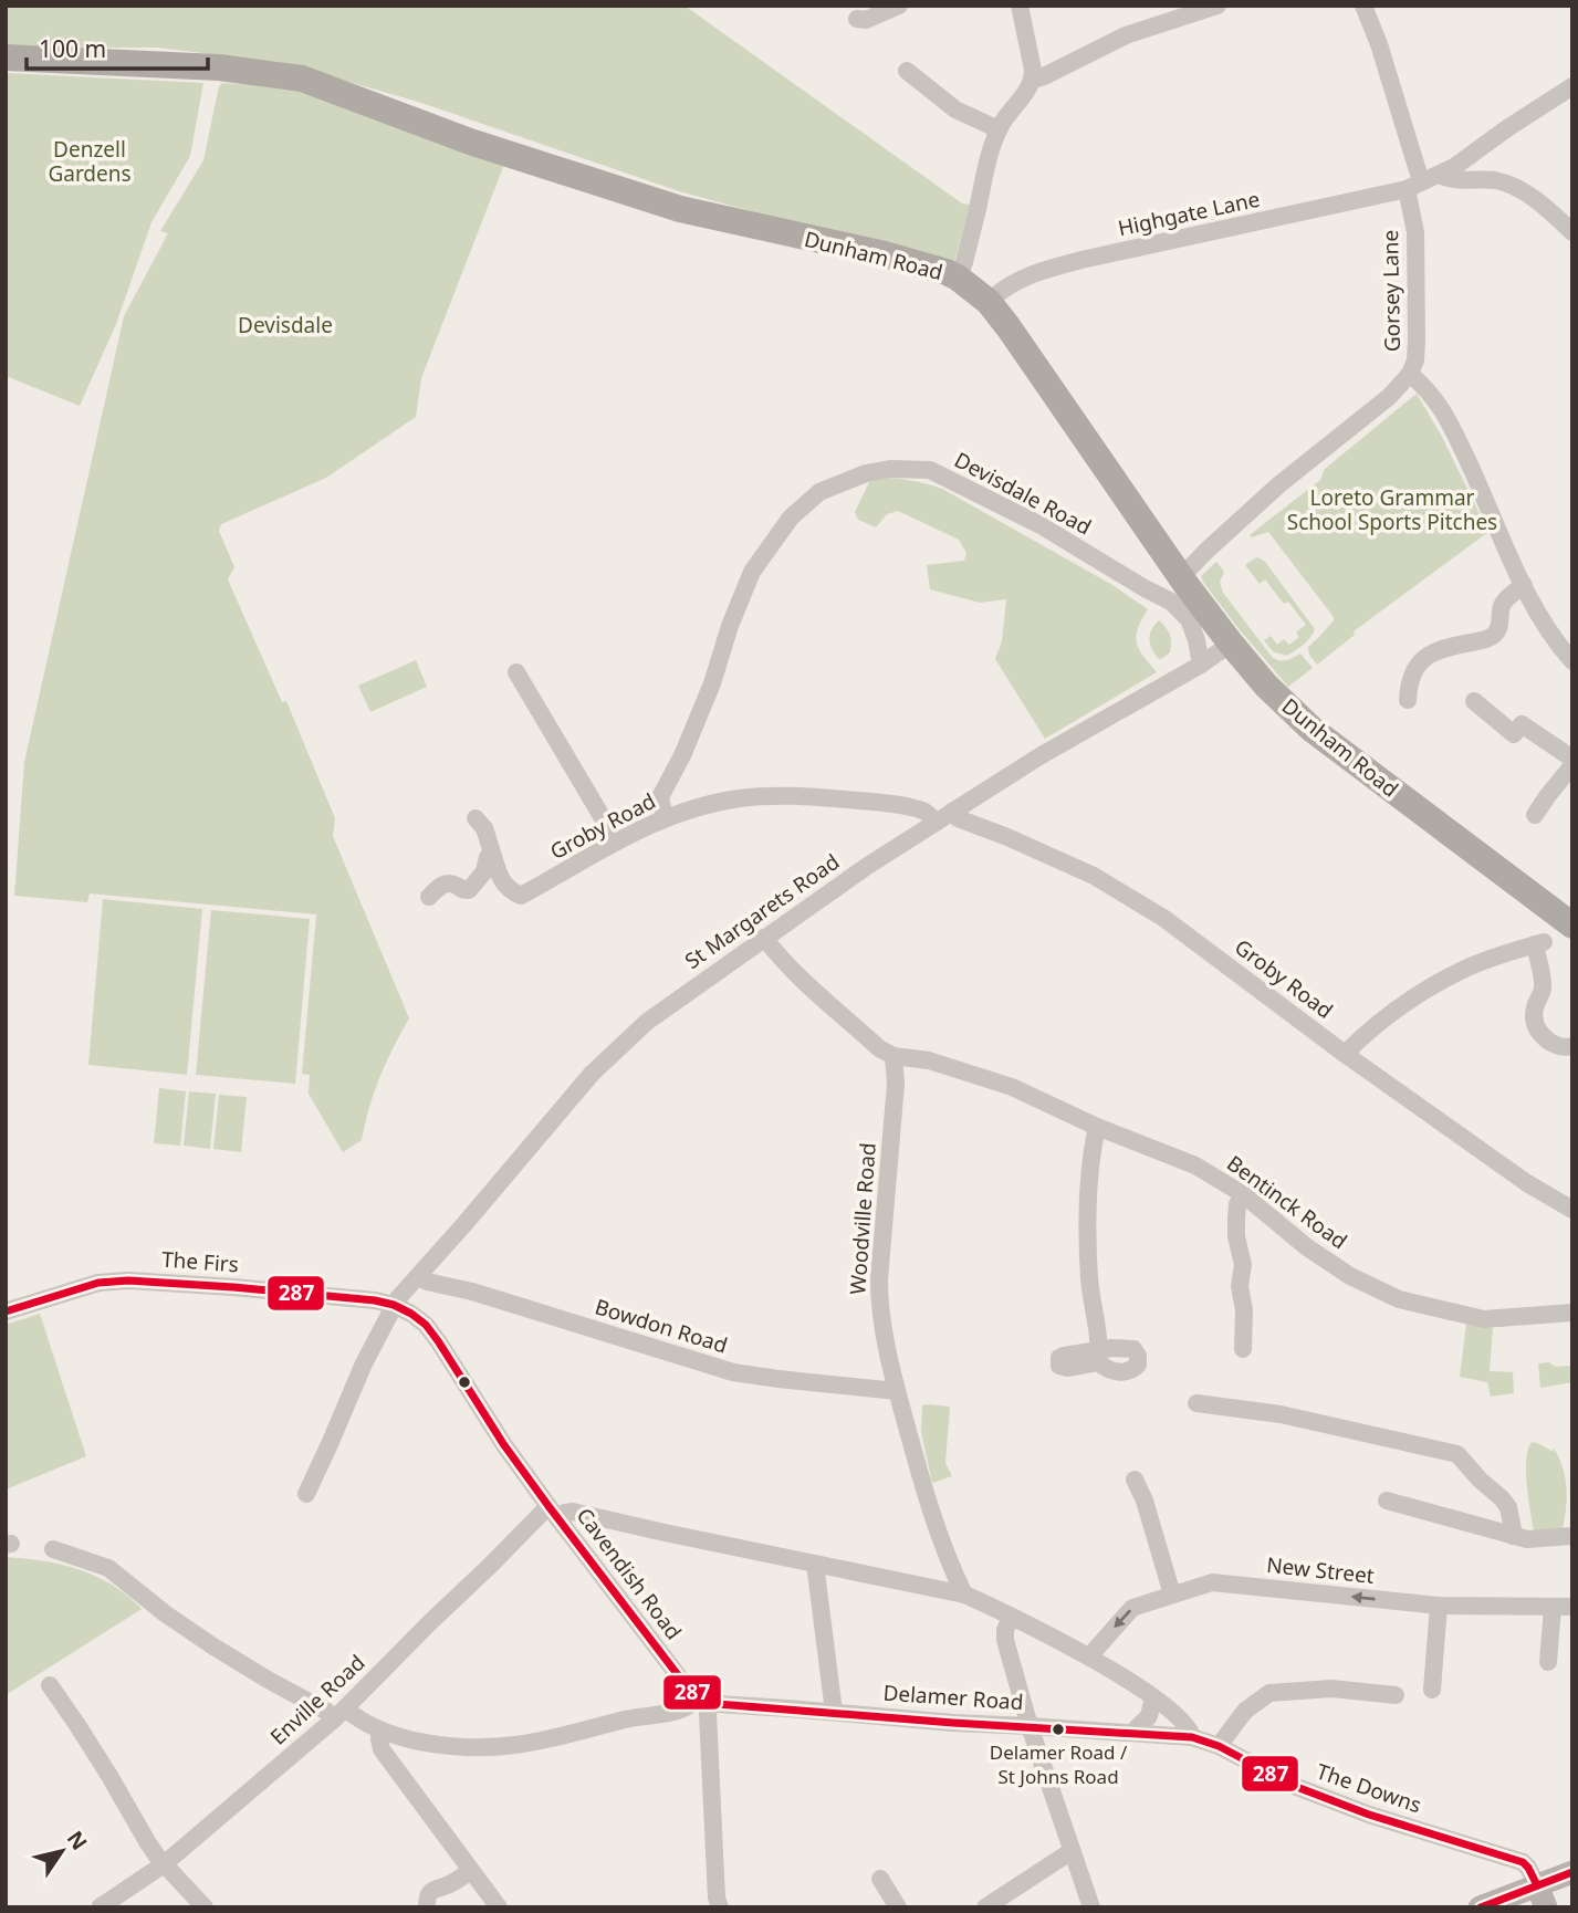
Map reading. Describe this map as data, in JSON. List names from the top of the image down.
{
  "streets": {
    "highway": ["Dunham Road"],
    "street": [
      "Highgate Lane",
      "Gorsey Lane",
      "Devisdale Road",
      "Groby Road",
      "St Margarets Road",
      "Bentinck Road",
      "Woodville Road",
      "The Firs",
      "Bowdon Road",
      "New Street",
      "Cavendish Road",
      "Delamer Road",
      "Enville Road",
      "The Downs"
    ]
  },
  "crossings": [
    ["Highgate Lane", "Dunham Road"],
    ["Highgate Lane", "Gorsey Lane"],
    ["Dunham Road", "Gorsey Lane"],
    ["Dunham Road", "St Margarets Road"],
    ["Devisdale Road", "Groby Road"],
    ["Devisdale Road", "St Margarets Road"],
    ["Groby Road", "St Margarets Road"],
    ["St Margarets Road", "The Firs"],
    ["St Margarets Road", "Bowdon Road"],
    ["St Margarets Road", "Cavendish Road"],
    ["Bentinck Road", "Woodville Road"],
    ["Woodville Road", "Bowdon Road"],
    ["The Firs", "Cavendish Road"],
    ["Cavendish Road", "Delamer Road"],
    ["Cavendish Road", "Enville Road"],
    ["Delamer Road", "Enville Road"],
    ["Delamer Road", "The Downs"]
  ],
  "parks": ["Denzell Gardens", "Devisdale", "Loreto Grammar School Sports Pitches"],
  "places": ["Delamer Road / St Johns Road"],
  "lines": ["transit line 287"],
  "scale_bar": "100 m",
  "north": "top right"
}
